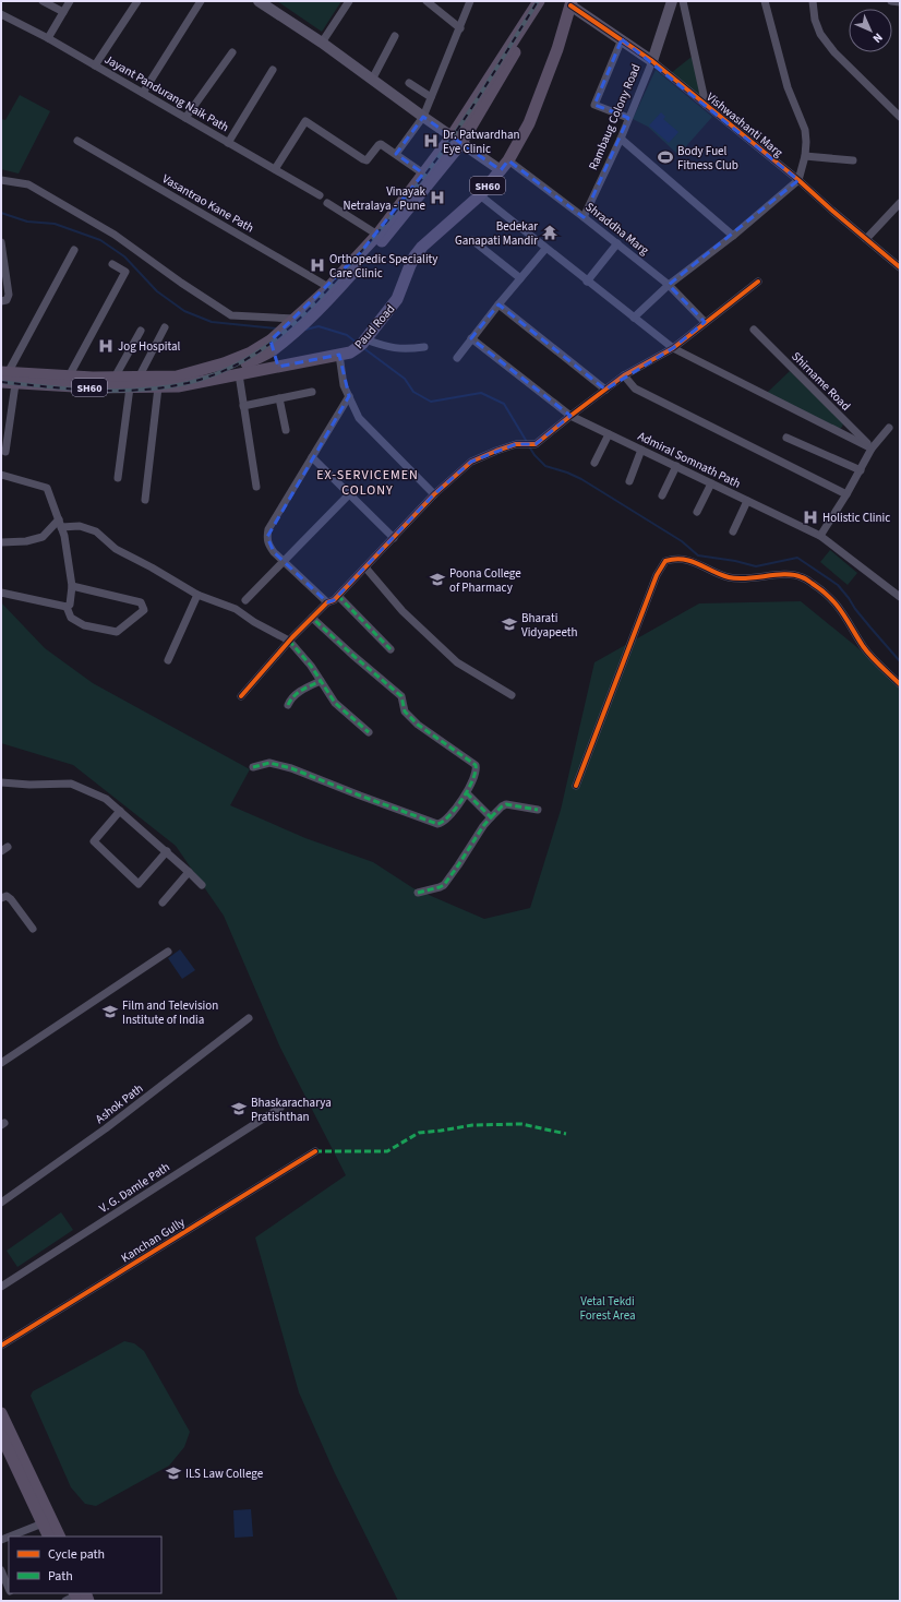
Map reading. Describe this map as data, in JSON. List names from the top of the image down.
{
  "streets": {
    "main road": ["SH60", "Paud Road"],
    "street": [
      "Jayant Pandurang Naik Path",
      "Rambaug Colony Road",
      "Vishwashanti Marg",
      "Vasantrao Kane Path",
      "Shraddha Marg",
      "Shirname Road",
      "Admiral Somnath Path",
      "Ashok Path",
      "V. G. Damle Path",
      "Kanchan Gully"
    ]
  },
  "crossings": [
    ["Rambaug Colony Road", "Vishwashanti Marg"],
    ["Rambaug Colony Road", "Shraddha Marg"],
    ["Vishwashanti Marg", "Paud Road"],
    ["Shraddha Marg", "Paud Road"]
  ],
  "districts": ["EX-SERVICEMEN COLONY"],
  "parks": ["Vetal Tekdi Forest Area"],
  "places": {
    "hospital": [
      "Dr. Patwardhan Eye Clinic",
      "Vinayak Netralaya - Pune",
      "Orthopedic Speciality Care Clinic",
      "Jog Hospital",
      "Holistic Clinic"
    ],
    "sports": ["Body Fuel Fitness Club"],
    "temple": ["Bedekar Ganapati Mandir"],
    "school or university": [
      "Poona College of Pharmacy",
      "Bharati Vidyapeeth",
      "Film and Television Institute of India",
      "Bhaskaracharya Pratishthan",
      "ILS Law College"
    ]
  },
  "legend": ["Cycle path", "Path"],
  "north": "bottom right"
}
